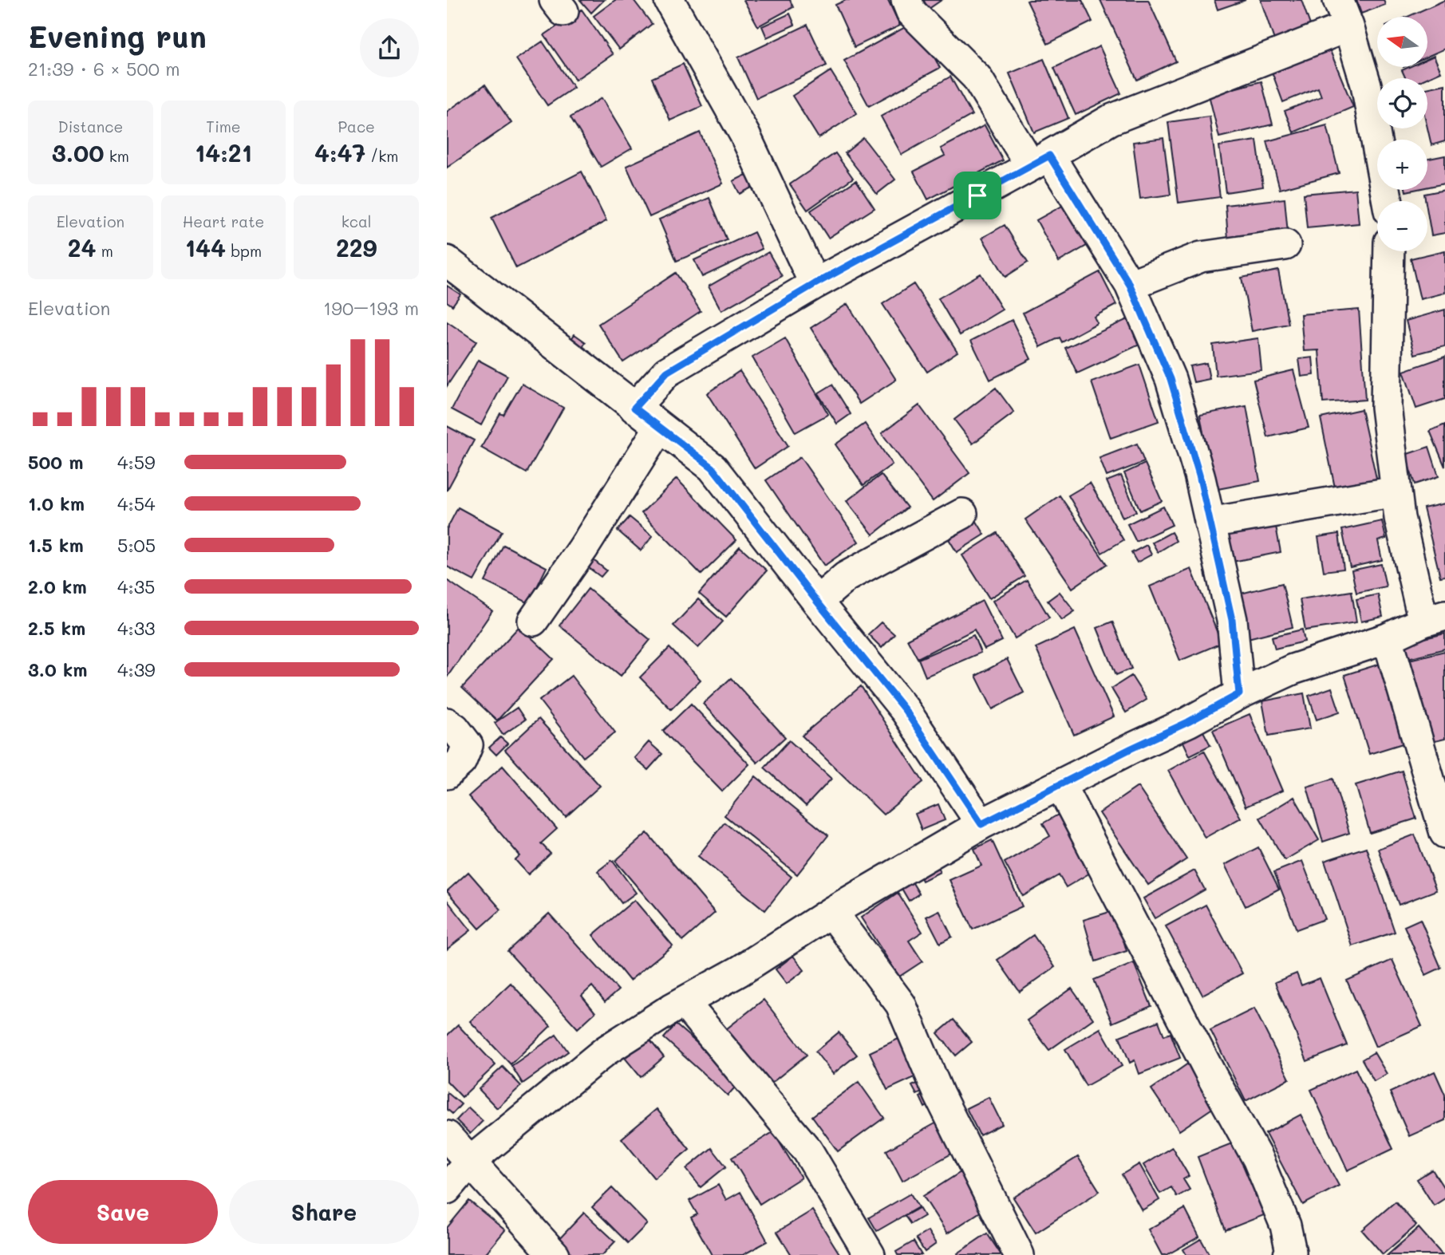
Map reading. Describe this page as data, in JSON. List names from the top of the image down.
{
  "north": "left",
  "page": {
    "heading": ["Evening run", "21:39 · 6 × 500 m"],
    "map_buttons": ["+", "−"],
    "stats": [
      ["Distance", "3.00 km"],
      ["Time", "14:21"],
      ["Pace", "4:47 /km"],
      ["Elevation", "24 m"],
      ["Heart rate", "144 bpm"],
      ["kcal", "229"]
    ],
    "chart": ["Elevation", "190–193 m"],
    "list": [
      {
        "name": "500 m",
        "note": "4:59"
      },
      {
        "name": "1.0 km",
        "note": "4:54"
      },
      {
        "name": "1.5 km",
        "note": "5:05"
      },
      {
        "name": "2.0 km",
        "note": "4:35"
      },
      {
        "name": "2.5 km",
        "note": "4:33"
      },
      {
        "name": "3.0 km",
        "note": "4:39"
      }
    ],
    "buttons": ["Save", "Share"]
  }
}
